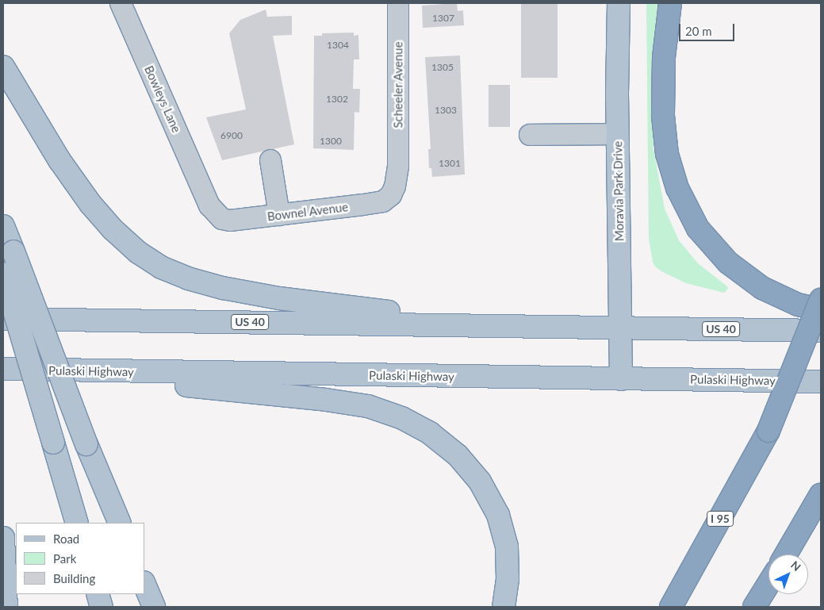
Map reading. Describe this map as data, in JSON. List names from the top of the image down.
{
  "streets": {
    "highway": ["I 95"],
    "main road": ["Moravia Park Drive", "US 40", "Pulaski Highway"],
    "street": ["Scheeler Avenue", "Bowleys Lane", "Bownel Avenue"]
  },
  "crossings": [
    ["Scheeler Avenue", "Bownel Avenue"],
    ["Bowleys Lane", "Bownel Avenue"],
    ["Moravia Park Drive", "US 40"],
    ["Moravia Park Drive", "Pulaski Highway"],
    ["US 40", "I 95"]
  ],
  "house_numbers": [
    "1307",
    "1304",
    "1305",
    "1302",
    "1303",
    "6900",
    "1300",
    "1301"
  ],
  "legend": ["Road", "Park", "Building"],
  "scale_bar": "20 m",
  "north": "top right"
}
